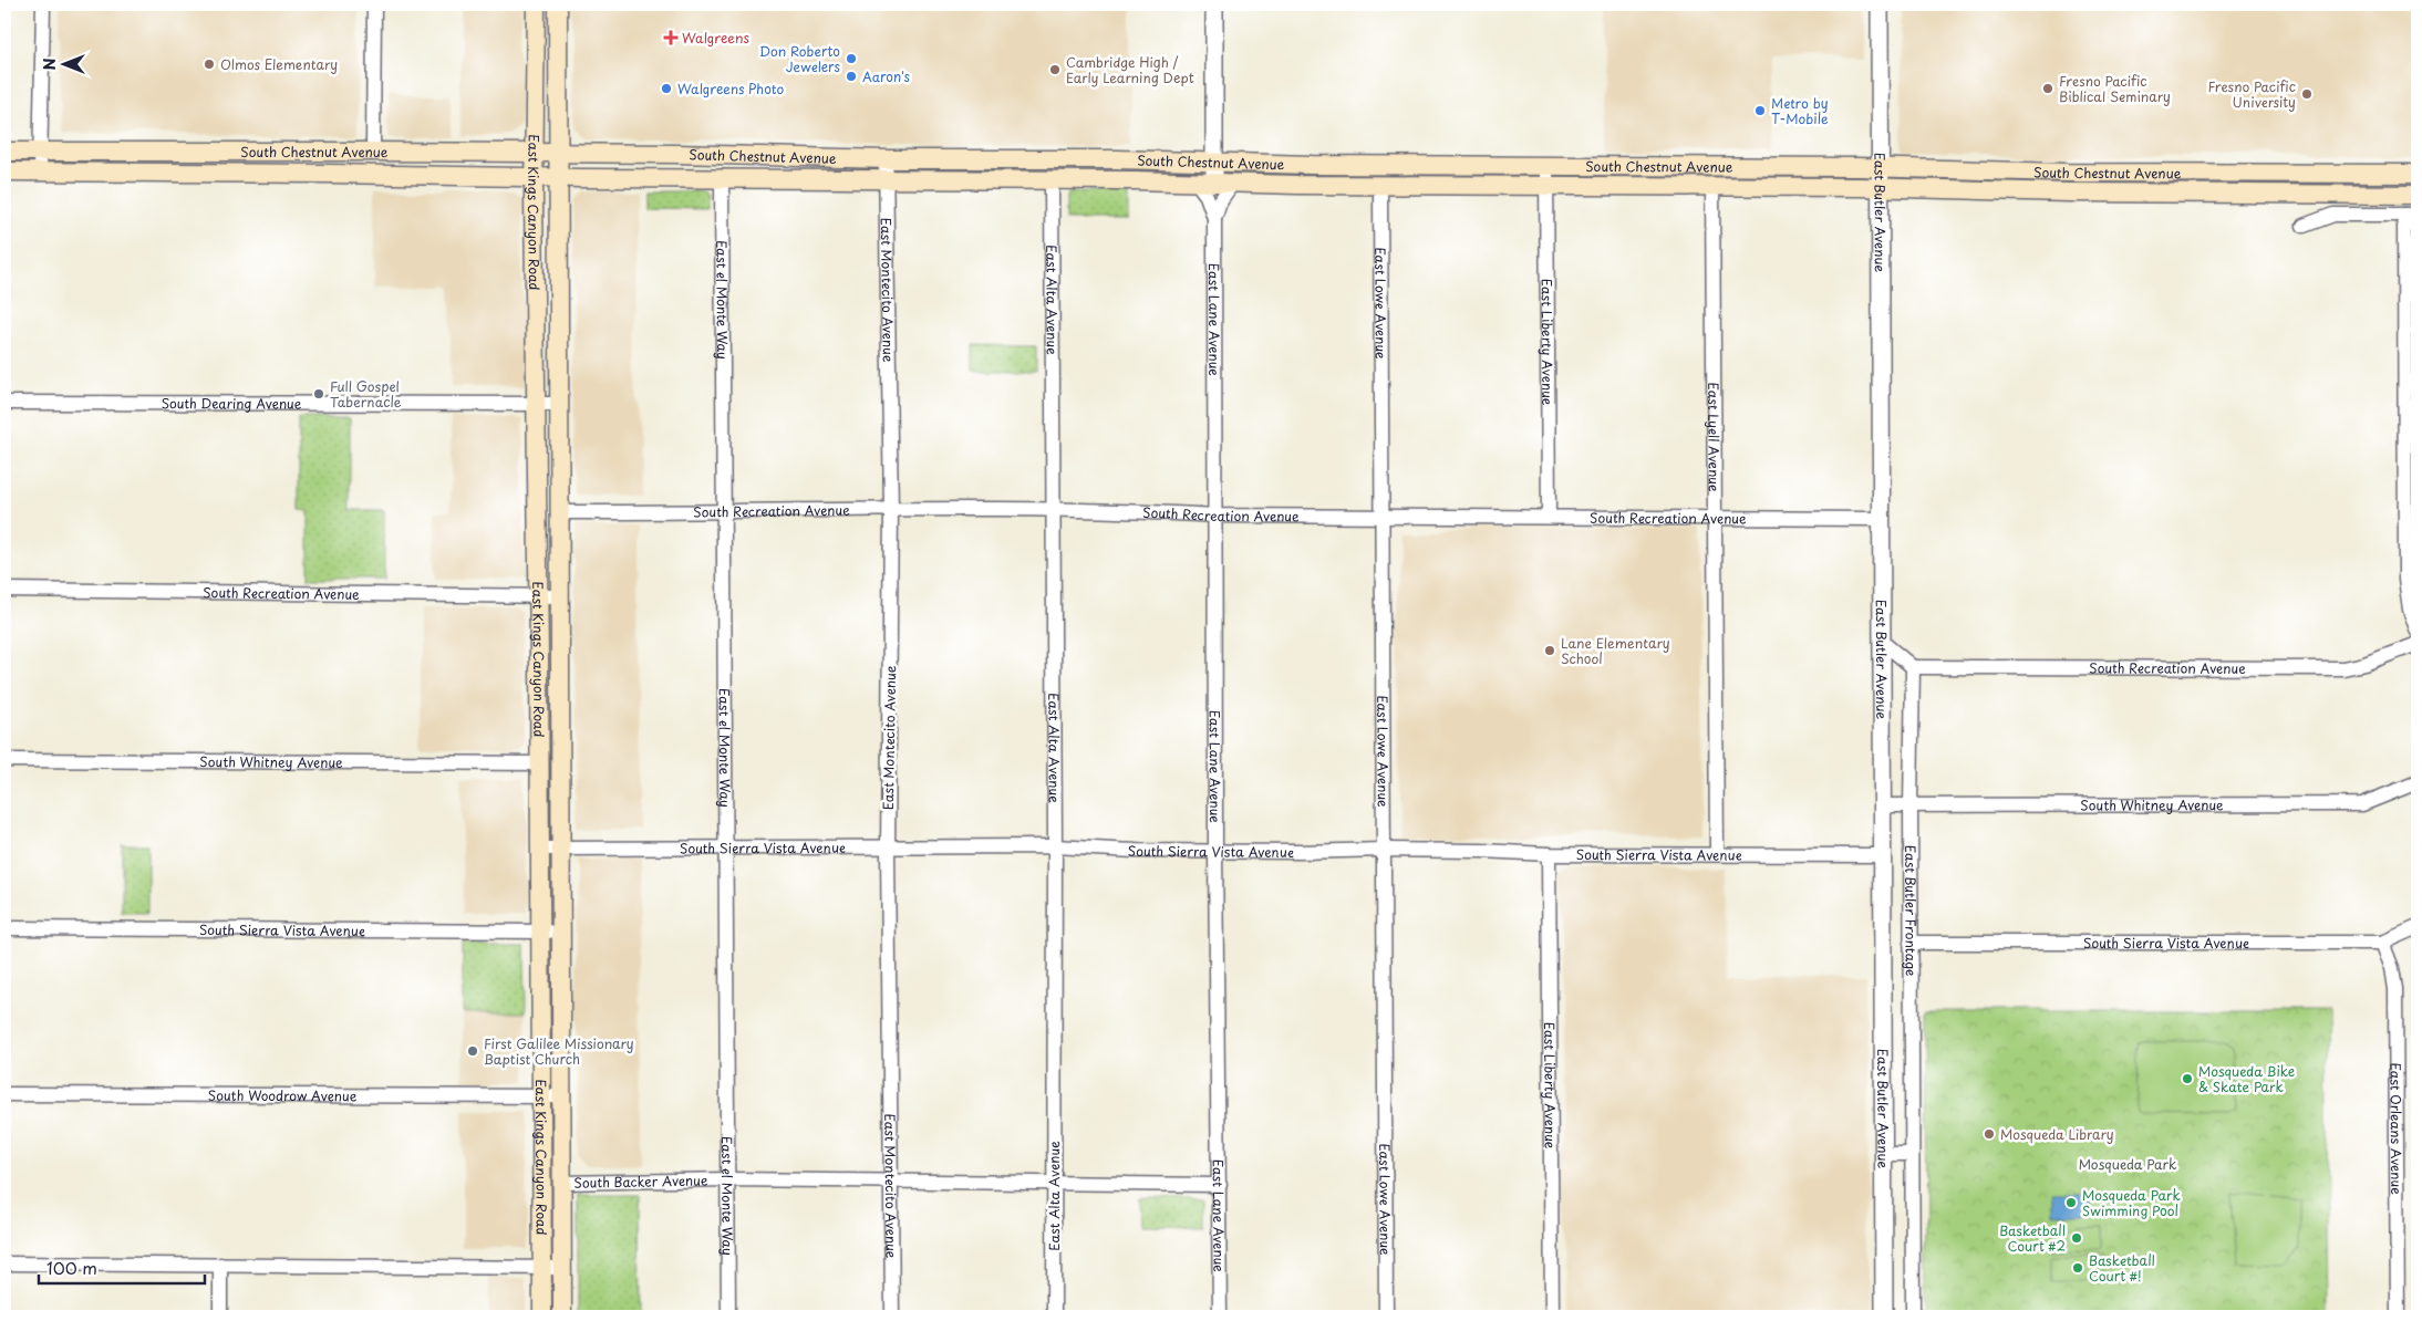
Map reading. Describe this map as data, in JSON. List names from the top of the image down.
{
  "streets": {
    "main road": ["South Chestnut Avenue", "East Kings Canyon Road"],
    "street": [
      "East Butler Avenue",
      "East Montecito Avenue",
      "East el Monte Way",
      "East Alta Avenue",
      "East Lowe Avenue",
      "East Lane Avenue",
      "East Liberty Avenue",
      "South Dearing Avenue",
      "East Lyell Avenue",
      "South Recreation Avenue",
      "South Whitney Avenue",
      "South Sierra Vista Avenue",
      "East Butler Frontage",
      "South Woodrow Avenue",
      "East Orleans Avenue",
      "South Backer Avenue"
    ]
  },
  "crossings": [
    ["South Chestnut Avenue", "East Kings Canyon Road"],
    ["South Chestnut Avenue", "East Butler Avenue"],
    ["South Chestnut Avenue", "East Montecito Avenue"],
    ["South Chestnut Avenue", "East el Monte Way"],
    ["South Chestnut Avenue", "East Alta Avenue"],
    ["South Chestnut Avenue", "East Lowe Avenue"],
    ["South Chestnut Avenue", "East Lane Avenue"],
    ["South Chestnut Avenue", "East Liberty Avenue"],
    ["South Chestnut Avenue", "East Lyell Avenue"],
    ["East Kings Canyon Road", "South Dearing Avenue"],
    ["East Kings Canyon Road", "South Recreation Avenue"],
    ["East Kings Canyon Road", "South Whitney Avenue"],
    ["East Kings Canyon Road", "South Sierra Vista Avenue"],
    ["East Kings Canyon Road", "South Woodrow Avenue"],
    ["East Kings Canyon Road", "South Backer Avenue"],
    ["East Butler Avenue", "South Recreation Avenue"],
    ["East Butler Avenue", "South Whitney Avenue"],
    ["East Butler Avenue", "South Sierra Vista Avenue"],
    ["East Montecito Avenue", "South Recreation Avenue"],
    ["East Montecito Avenue", "South Sierra Vista Avenue"],
    ["East Montecito Avenue", "South Backer Avenue"],
    ["East el Monte Way", "South Recreation Avenue"],
    ["East el Monte Way", "South Sierra Vista Avenue"],
    ["East el Monte Way", "South Backer Avenue"],
    ["East Alta Avenue", "South Recreation Avenue"],
    ["East Alta Avenue", "South Sierra Vista Avenue"],
    ["East Alta Avenue", "South Backer Avenue"],
    ["East Lowe Avenue", "South Recreation Avenue"],
    ["East Lowe Avenue", "South Sierra Vista Avenue"],
    ["East Lane Avenue", "South Recreation Avenue"],
    ["East Lane Avenue", "South Sierra Vista Avenue"],
    ["East Lane Avenue", "South Backer Avenue"],
    ["East Liberty Avenue", "South Recreation Avenue"],
    ["East Liberty Avenue", "South Sierra Vista Avenue"],
    ["East Lyell Avenue", "South Recreation Avenue"],
    ["East Lyell Avenue", "South Sierra Vista Avenue"],
    ["South Recreation Avenue", "East Butler Frontage"],
    ["South Whitney Avenue", "East Butler Frontage"],
    ["South Sierra Vista Avenue", "East Butler Frontage"],
    ["South Sierra Vista Avenue", "East Orleans Avenue"]
  ],
  "parks": ["Mosqueda Park"],
  "places": {
    "health": ["Walgreens"],
    "other": [
      "Don Roberto Jewelers",
      "Olmos Elementary",
      "Cambridge High / Early Learning Dept",
      "Aaron's",
      "Walgreens Photo",
      "Fresno Pacific Biblical Seminary",
      "Fresno Pacific University",
      "Metro by T-Mobile",
      "Full Gospel Tabernacle",
      "Lane Elementary School",
      "First Galilee Missionary Baptist Church",
      "Mosqueda Bike & Skate Park",
      "Mosqueda Library",
      "Mosqueda Park Swimming Pool",
      "Basketball Court #2",
      "Basketball Court #!"
    ]
  },
  "scale_bar": "100 m",
  "north": "left"
}
